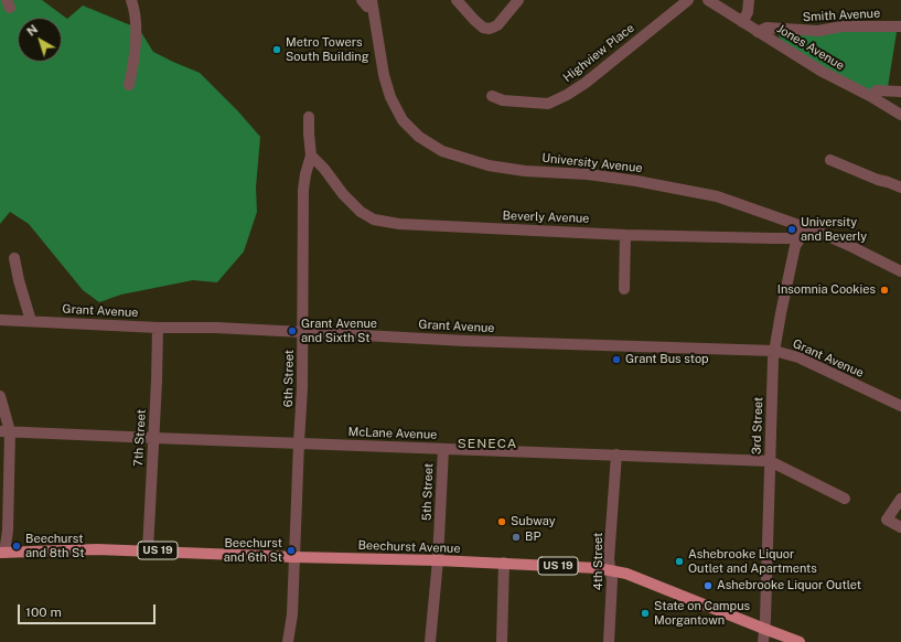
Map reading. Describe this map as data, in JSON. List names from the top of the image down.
{
  "streets": {
    "main road": ["Beechurst Avenue", "US 19"],
    "street": [
      "Smith Avenue",
      "Jones Avenue",
      "Highview Place",
      "University Avenue",
      "Beverly Avenue",
      "Grant Avenue",
      "6th Street",
      "3rd Street",
      "McLane Avenue",
      "7th Street",
      "5th Street",
      "4th Street"
    ]
  },
  "crossings": [
    ["Smith Avenue", "Jones Avenue"],
    ["University Avenue", "Beverly Avenue"],
    ["University Avenue", "3rd Street"],
    ["Beverly Avenue", "6th Street"],
    ["Beverly Avenue", "3rd Street"],
    ["Grant Avenue", "6th Street"],
    ["Grant Avenue", "3rd Street"],
    ["Grant Avenue", "7th Street"],
    ["6th Street", "McLane Avenue"],
    ["6th Street", "Beechurst Avenue"],
    ["3rd Street", "McLane Avenue"],
    ["3rd Street", "Beechurst Avenue"],
    ["McLane Avenue", "7th Street"],
    ["McLane Avenue", "5th Street"],
    ["McLane Avenue", "4th Street"],
    ["7th Street", "Beechurst Avenue"],
    ["5th Street", "Beechurst Avenue"],
    ["Beechurst Avenue", "4th Street"]
  ],
  "districts": ["SENECA"],
  "places": [
    "Metro Towers South Building",
    "University and Beverly",
    "Insomnia Cookies",
    "Grant Avenue and Sixth St",
    "Grant Bus stop",
    "Subway",
    "BP",
    "Beechurst and 8th St",
    "Beechurst and 6th St",
    "Ashebrooke Liquor Outlet and Apartments",
    "Ashebrooke Liquor Outlet",
    "State on Campus Morgantown"
  ],
  "scale_bar": "100 m",
  "north": "top left"
}
